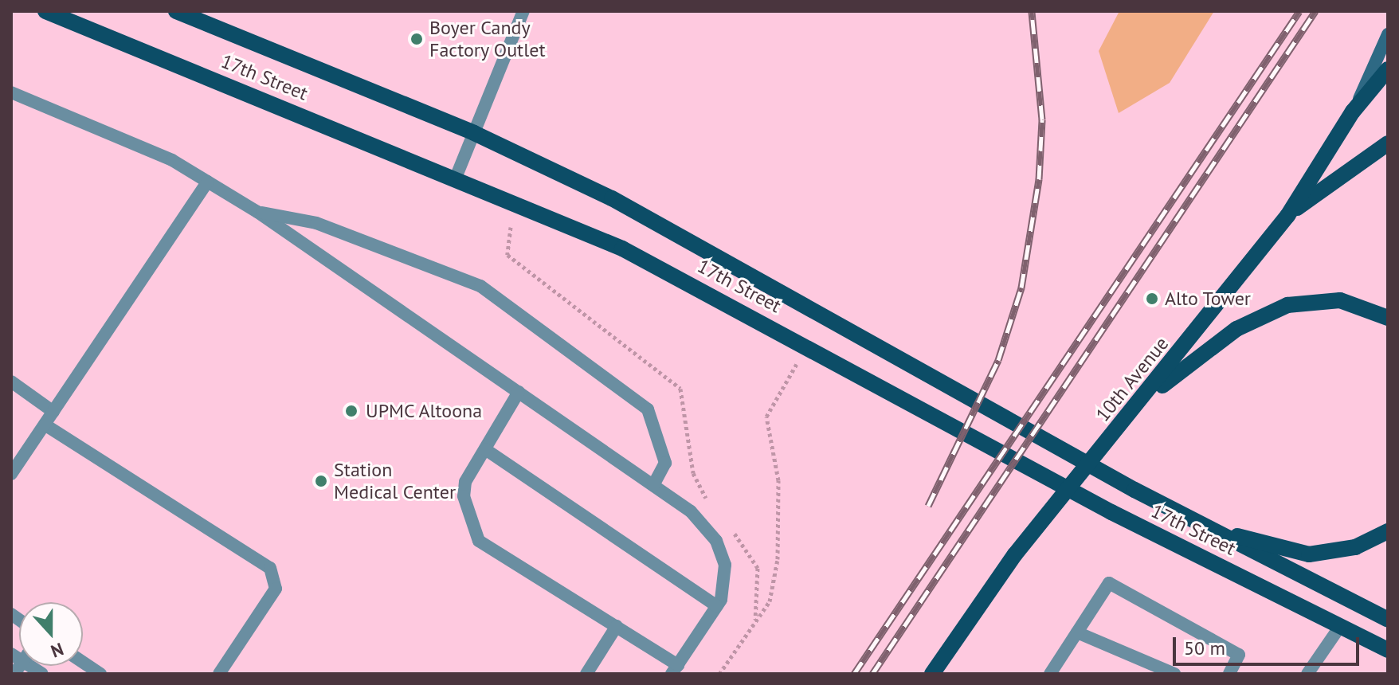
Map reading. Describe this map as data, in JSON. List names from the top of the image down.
{
  "streets": {
    "main road": ["17th Street", "10th Avenue"]
  },
  "places": [
    "Boyer Candy Factory Outlet",
    "Alto Tower",
    "UPMC Altoona",
    "Station Medical Center"
  ],
  "scale_bar": "50 m",
  "north": "bottom"
}
